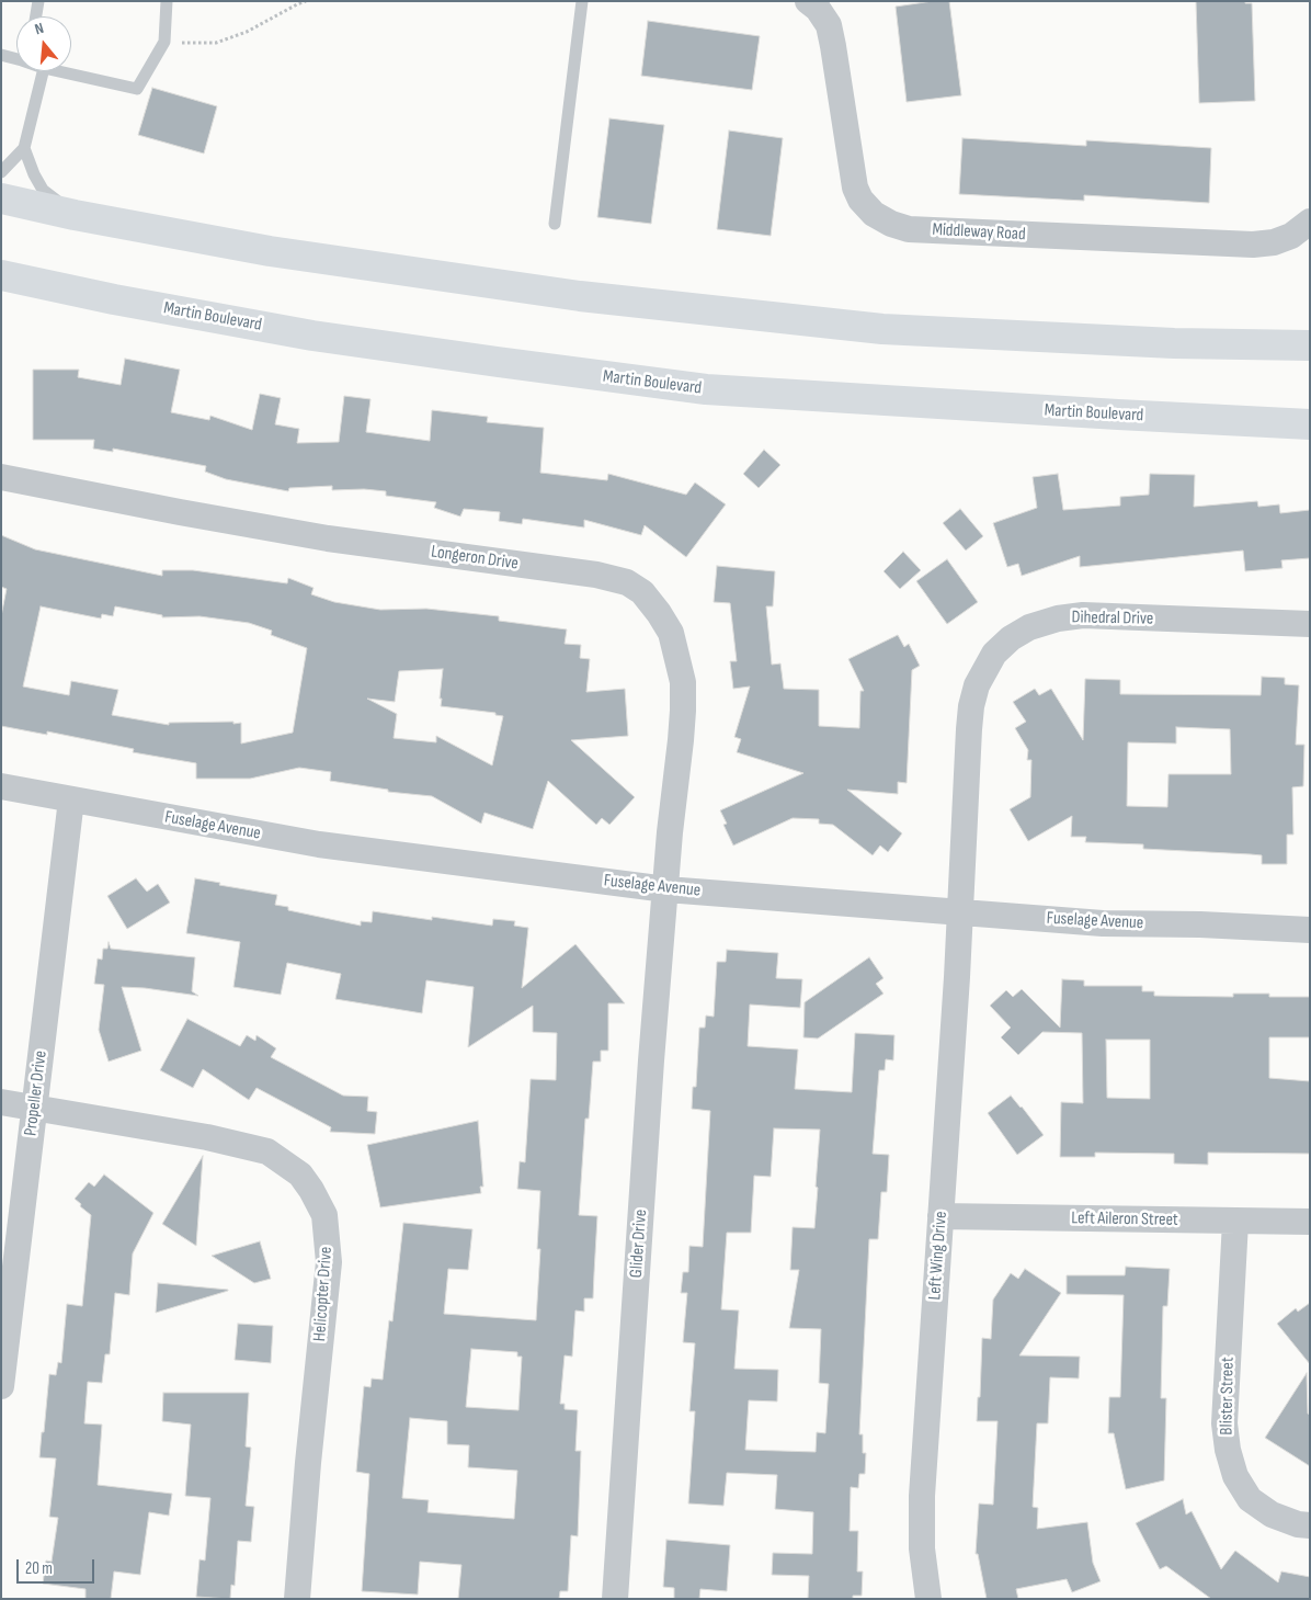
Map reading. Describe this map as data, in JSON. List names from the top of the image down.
{
  "streets": {
    "main road": ["Martin Boulevard"],
    "street": [
      "Middleway Road",
      "Longeron Drive",
      "Dihedral Drive",
      "Fuselage Avenue",
      "Propeller Drive",
      "Left Aileron Street",
      "Glider Drive",
      "Left Wing Drive",
      "Helicopter Drive",
      "Blister Street"
    ]
  },
  "crossings": [
    ["Longeron Drive", "Fuselage Avenue"],
    ["Longeron Drive", "Glider Drive"],
    ["Dihedral Drive", "Fuselage Avenue"],
    ["Dihedral Drive", "Left Wing Drive"],
    ["Fuselage Avenue", "Propeller Drive"],
    ["Fuselage Avenue", "Glider Drive"],
    ["Fuselage Avenue", "Left Wing Drive"],
    ["Propeller Drive", "Helicopter Drive"],
    ["Left Aileron Street", "Left Wing Drive"],
    ["Left Aileron Street", "Blister Street"]
  ],
  "scale_bar": "20 m",
  "north": "top"
}
